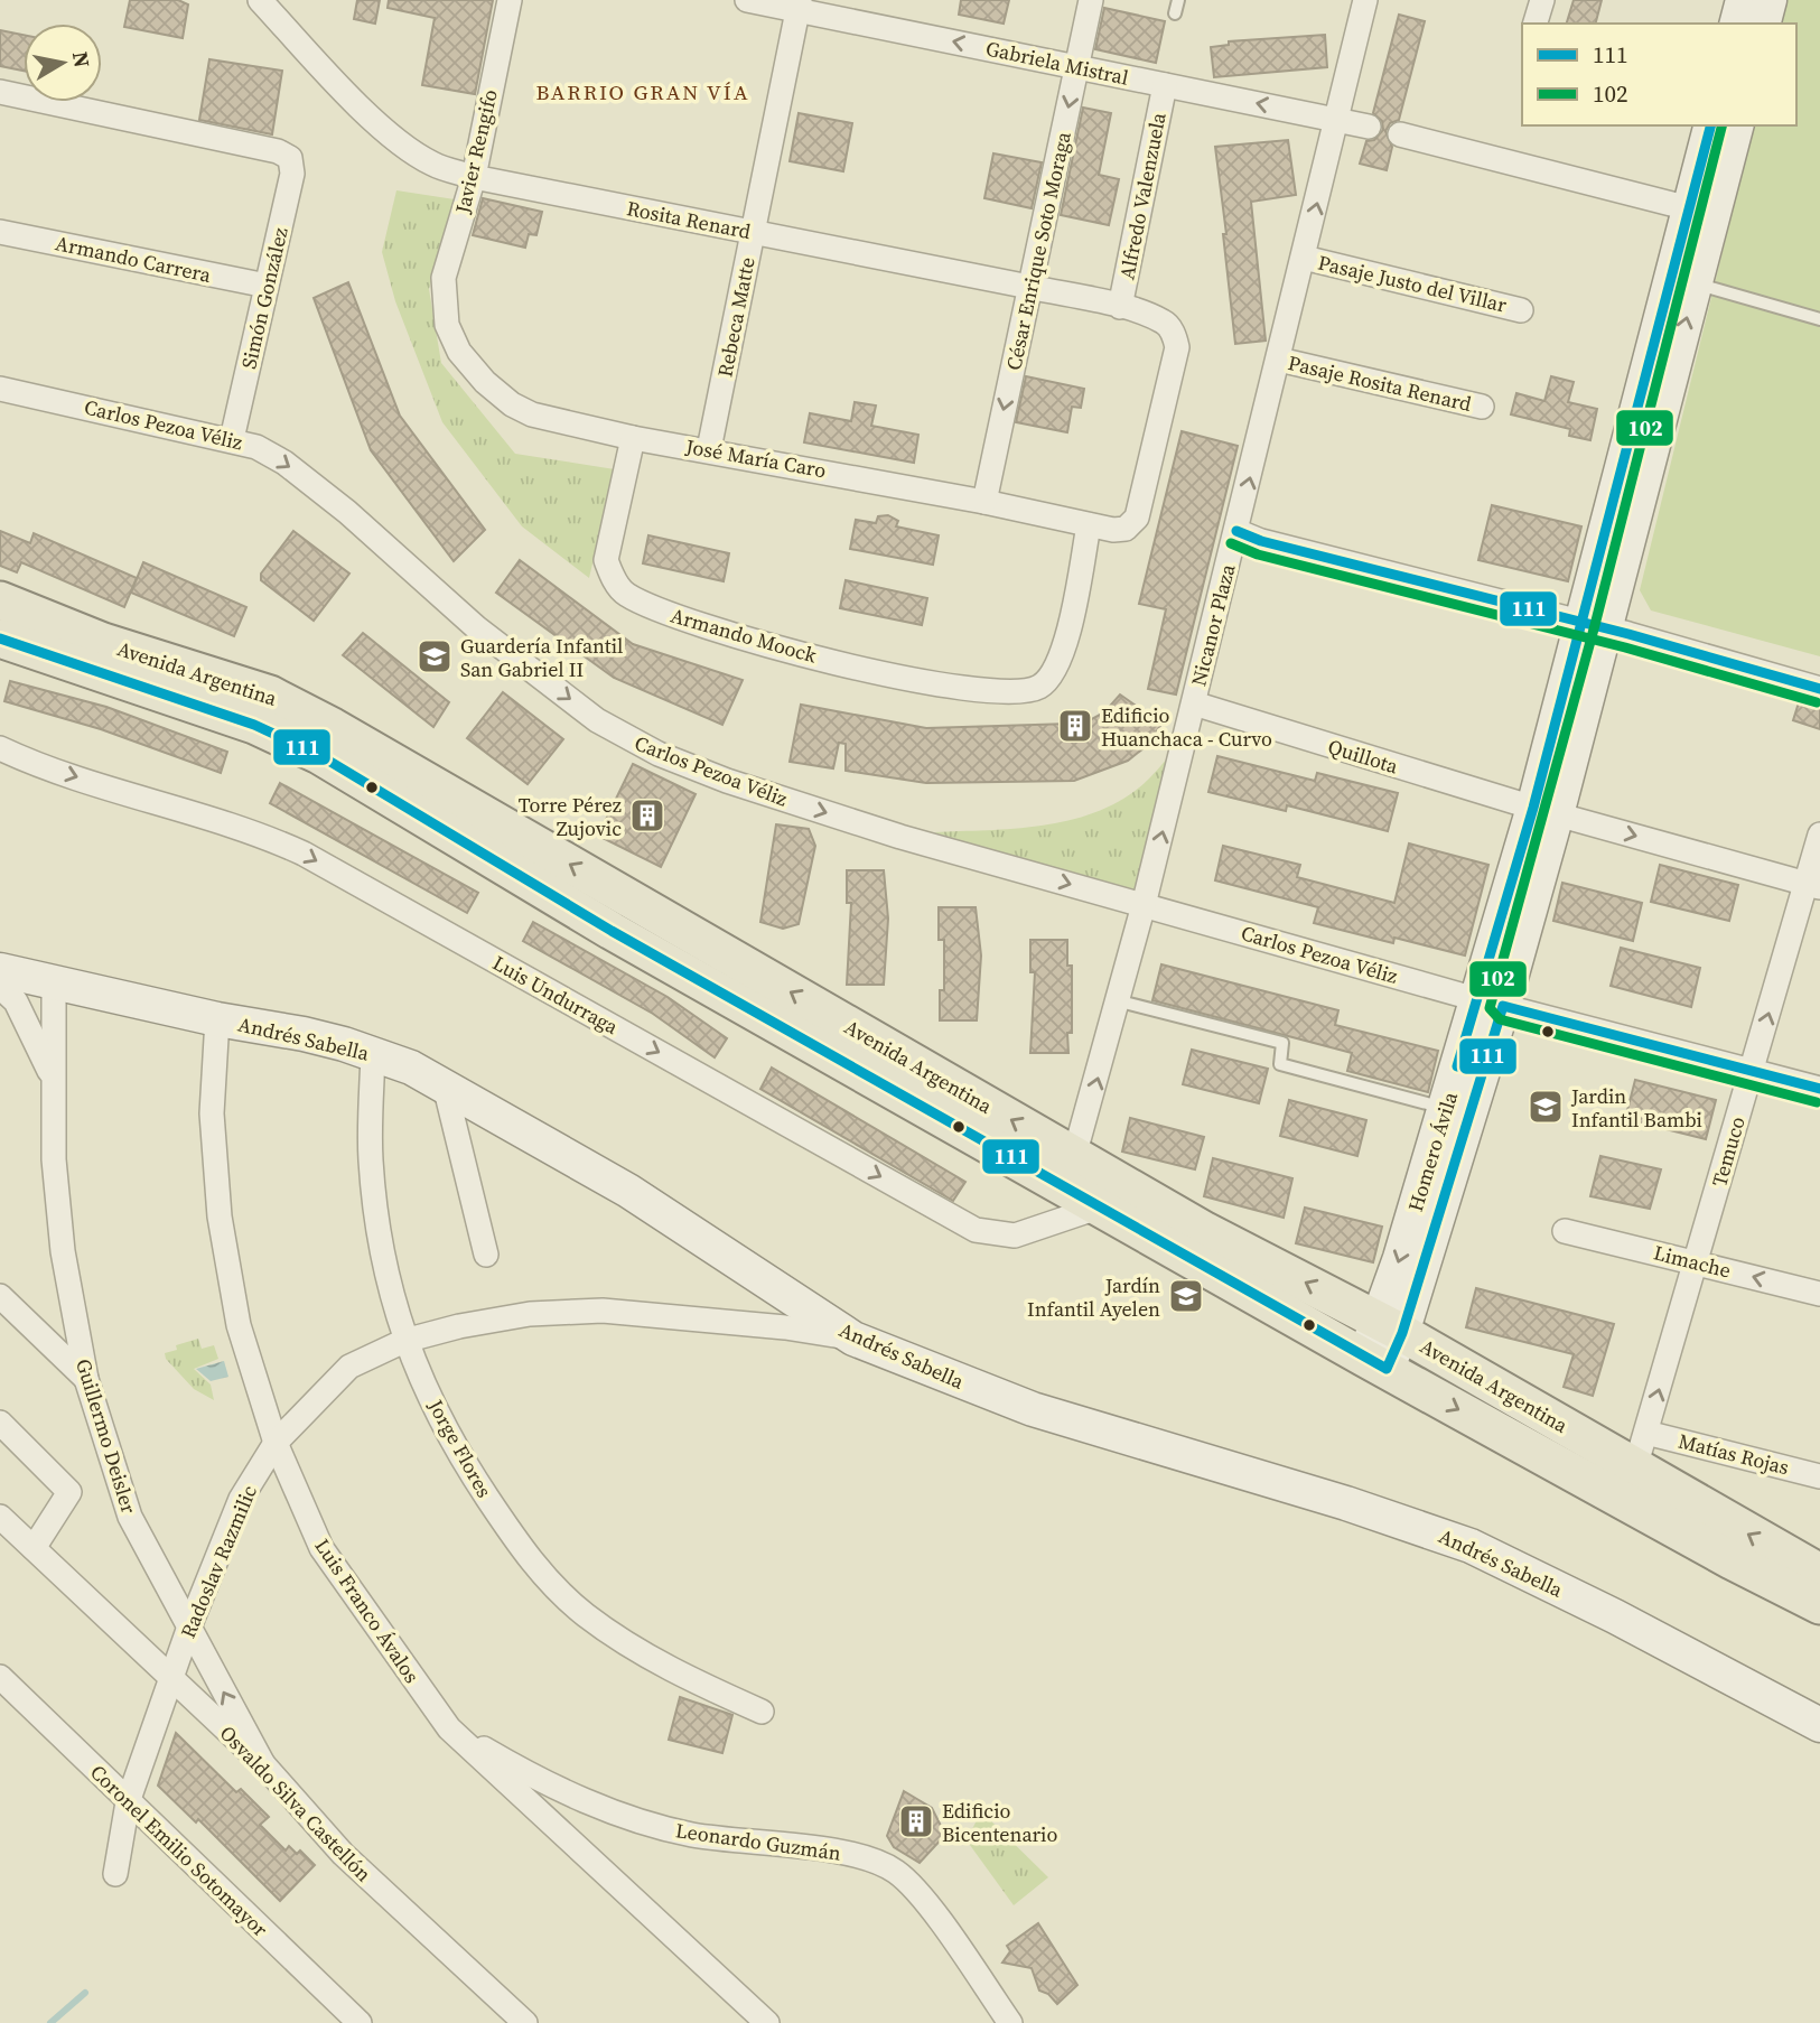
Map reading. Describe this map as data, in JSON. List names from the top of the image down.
{
  "streets": {
    "main road": ["Avenida Argentina", "Andrés Sabella", "Homero Ávila"],
    "street": [
      "Gabriela Mistral",
      "Javier Rengifo",
      "Alfredo Valenzuela",
      "Rosita Renard",
      "César Enrique Soto Moraga",
      "Armando Carrera",
      "Pasaje Justo del Villar",
      "Simón González",
      "Rebeca Matte",
      "Pasaje Rosita Renard",
      "Carlos Pezoa Véliz",
      "José María Caro",
      "Nicanor Plaza",
      "Armando Moock",
      "Quillota",
      "Luis Undurraga",
      "Temuco",
      "Limache",
      "Guillermo Deisler",
      "Jorge Flores",
      "Matías Rojas",
      "Radoslav Razmilic",
      "Luis Franco Ávalos",
      "Osvaldo Silva Castellón",
      "Leonardo Guzmán",
      "Coronel Emilio Sotomayor"
    ]
  },
  "crossings": [
    ["Gabriela Mistral", "Alfredo Valenzuela"],
    ["Gabriela Mistral", "César Enrique Soto Moraga"],
    ["Gabriela Mistral", "Rebeca Matte"],
    ["Gabriela Mistral", "Nicanor Plaza"],
    ["Javier Rengifo", "Rosita Renard"],
    ["Javier Rengifo", "José María Caro"],
    ["Alfredo Valenzuela", "Rosita Renard"],
    ["Rosita Renard", "César Enrique Soto Moraga"],
    ["Rosita Renard", "Rebeca Matte"],
    ["Rosita Renard", "José María Caro"],
    ["César Enrique Soto Moraga", "José María Caro"],
    ["Armando Carrera", "Simón González"],
    ["Pasaje Justo del Villar", "Nicanor Plaza"],
    ["Simón González", "Carlos Pezoa Véliz"],
    ["Rebeca Matte", "José María Caro"],
    ["Pasaje Rosita Renard", "Nicanor Plaza"],
    ["Carlos Pezoa Véliz", "Nicanor Plaza"],
    ["Carlos Pezoa Véliz", "Homero Ávila"],
    ["Carlos Pezoa Véliz", "Temuco"],
    ["José María Caro", "Armando Moock"],
    ["Nicanor Plaza", "Avenida Argentina"],
    ["Nicanor Plaza", "Quillota"],
    ["Avenida Argentina", "Luis Undurraga"],
    ["Avenida Argentina", "Homero Ávila"],
    ["Avenida Argentina", "Temuco"],
    ["Quillota", "Homero Ávila"],
    ["Quillota", "Temuco"],
    ["Andrés Sabella", "Guillermo Deisler"],
    ["Andrés Sabella", "Jorge Flores"],
    ["Andrés Sabella", "Radoslav Razmilic"],
    ["Andrés Sabella", "Luis Franco Ávalos"],
    ["Temuco", "Limache"],
    ["Temuco", "Matías Rojas"],
    ["Guillermo Deisler", "Radoslav Razmilic"],
    ["Guillermo Deisler", "Osvaldo Silva Castellón"],
    ["Jorge Flores", "Radoslav Razmilic"],
    ["Radoslav Razmilic", "Luis Franco Ávalos"],
    ["Radoslav Razmilic", "Osvaldo Silva Castellón"],
    ["Radoslav Razmilic", "Coronel Emilio Sotomayor"],
    ["Luis Franco Ávalos", "Leonardo Guzmán"]
  ],
  "one_way": [
    "Gabriela Mistral",
    "César Enrique Soto Moraga",
    "Carlos Pezoa Véliz",
    "Nicanor Plaza",
    "Luis Undurraga",
    "Temuco",
    "Limache"
  ],
  "districts": ["BARRIO GRAN VÍA"],
  "places": {
    "school or university": ["Guardería Infantil San Gabriel II", "Jardin Infantil Bambi", "Jardín Infantil Ayelen"],
    "building": ["Edificio Huanchaca - Curvo", "Torre Pérez Zujovic", "Edificio Bicentenario"]
  },
  "lines": ["transit line 111", "transit line 102"],
  "legend": ["111", "102"],
  "north": "right"
}
